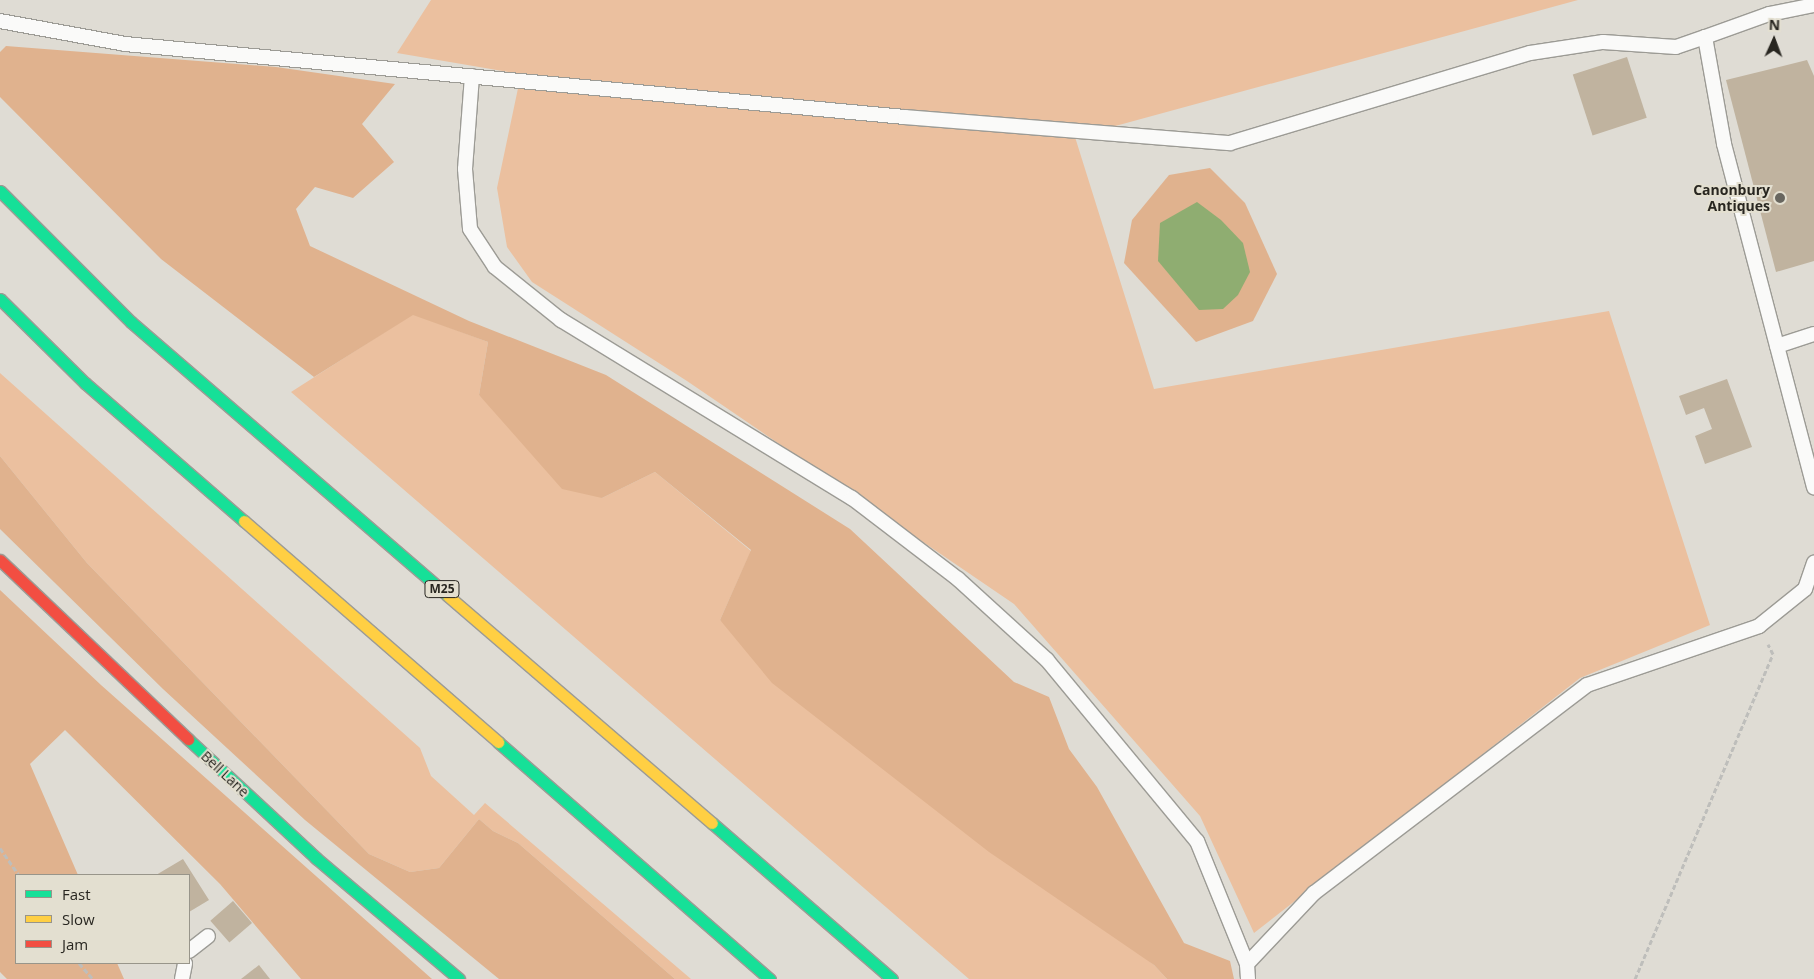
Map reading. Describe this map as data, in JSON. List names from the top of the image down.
{
  "streets": {
    "main road": ["M25", "Bell Lane"]
  },
  "places": ["Canonbury Antiques"],
  "legend": ["Fast", "Slow", "Jam"],
  "north": "top"
}
